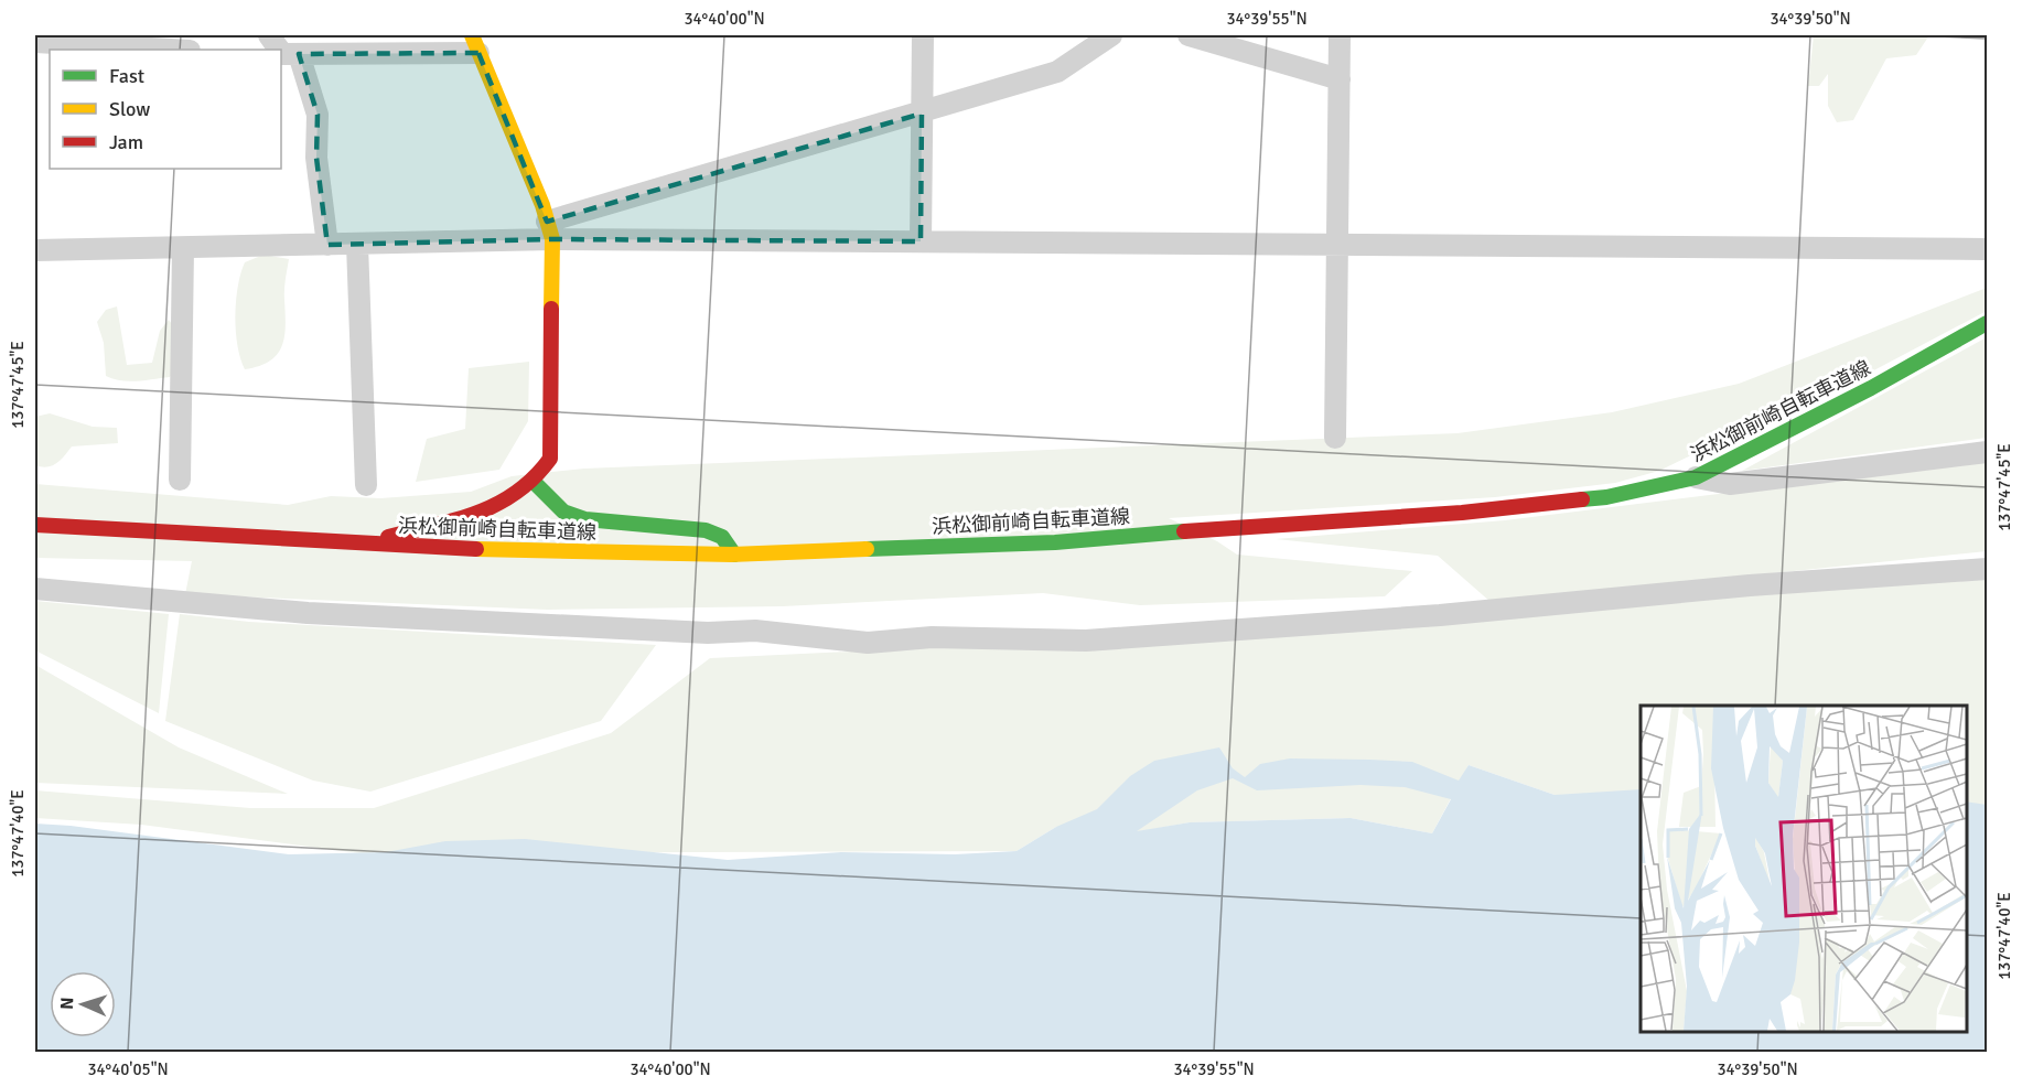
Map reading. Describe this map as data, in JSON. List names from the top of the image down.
{
  "streets": {
    "main road": ["浜松御前崎自転車道線"]
  },
  "legend": ["Fast", "Slow", "Jam"],
  "north": "left",
  "coordinates": [
    "34°40'00\"N",
    "34°39'55\"N",
    "34°39'50\"N",
    "137°47'45\"E",
    "137°47'40\"E",
    "34°40'05\"N"
  ]
}
